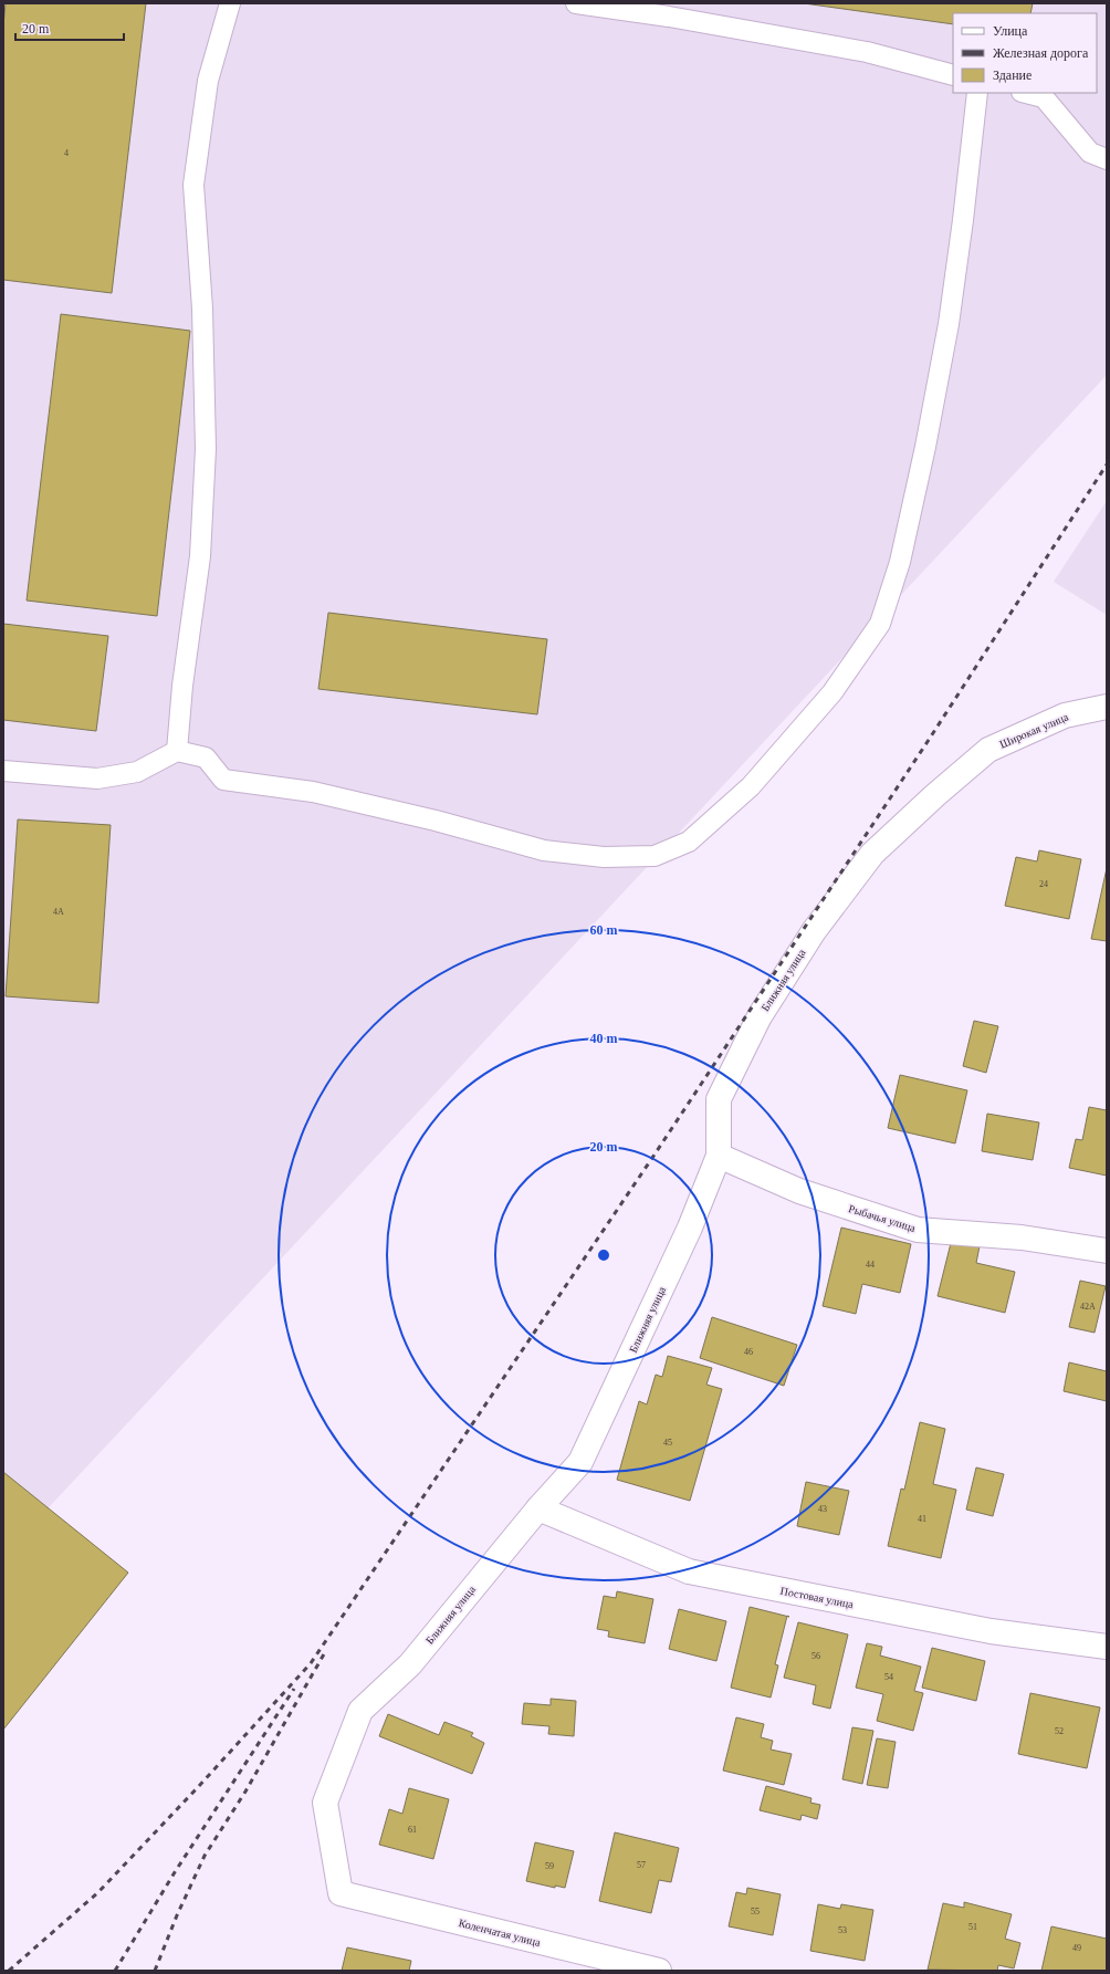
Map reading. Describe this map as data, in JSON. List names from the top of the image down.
{
  "streets": {
    "street": [
      "Широкая улица",
      "Ближняя улица",
      "Рыбачья улица",
      "Постовая улица",
      "Коленчатая улица"
    ]
  },
  "crossings": [
    ["Широкая улица", "Ближняя улица"],
    ["Ближняя улица", "Рыбачья улица"],
    ["Ближняя улица", "Постовая улица"],
    ["Ближняя улица", "Коленчатая улица"]
  ],
  "house_numbers": [
    "4",
    "24",
    "4А",
    "44",
    "42А",
    "46",
    "45",
    "43",
    "41",
    "56",
    "54",
    "52",
    "61",
    "57",
    "59",
    "55",
    "51",
    "53",
    "49"
  ],
  "legend": ["Улица", "Железная дорога", "Здание"],
  "scale_bar": "20 m",
  "rings": ["60 m", "40 m", "20 m"]
}
